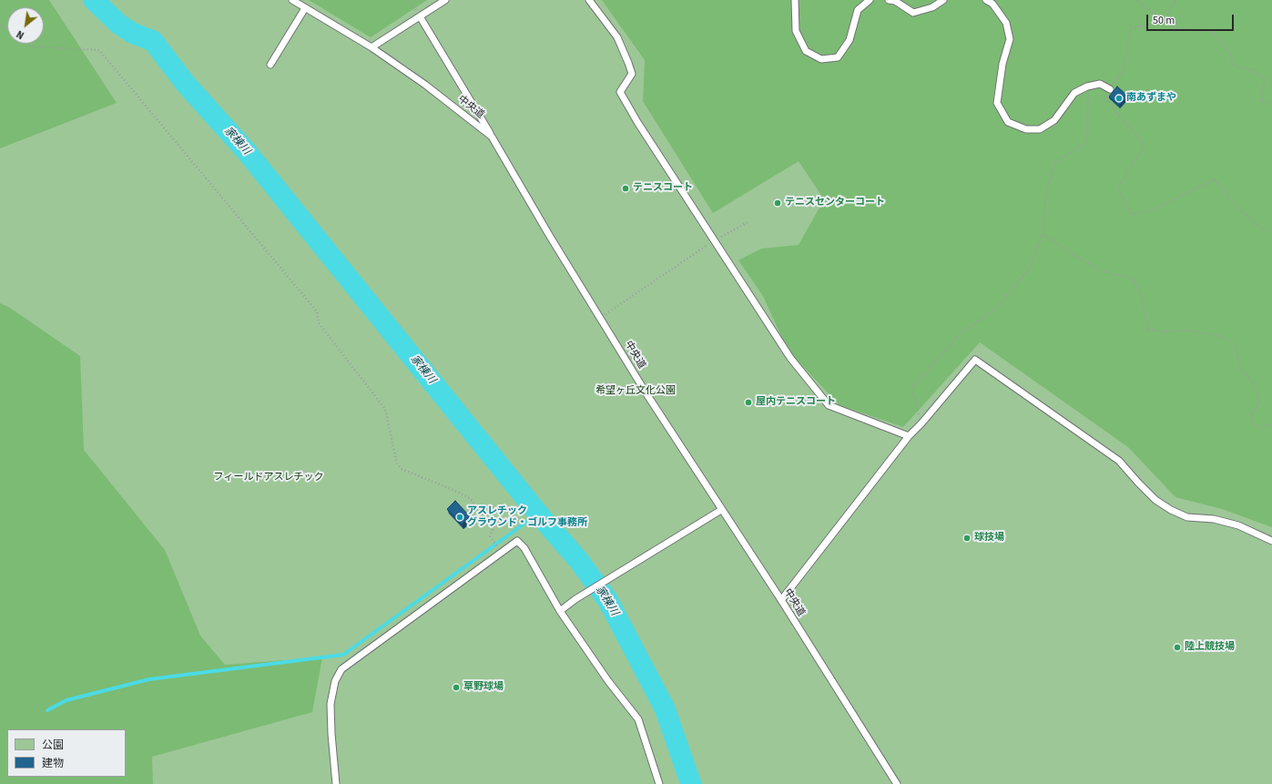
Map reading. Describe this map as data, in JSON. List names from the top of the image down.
{
  "streets": {
    "lane": ["中央道"]
  },
  "water": ["家棟川"],
  "parks": ["希望ヶ丘文化公園", "フィールドアスレチック"],
  "places": [
    "南あずまや",
    "テニスコート",
    "テニスセンターコート",
    "屋内テニスコート",
    "アスレチック グラウンド・ゴルフ事務所",
    "球技場",
    "陸上競技場",
    "草野球場"
  ],
  "legend": ["公園", "建物"],
  "scale_bar": "50 m",
  "north": "bottom left"
}
